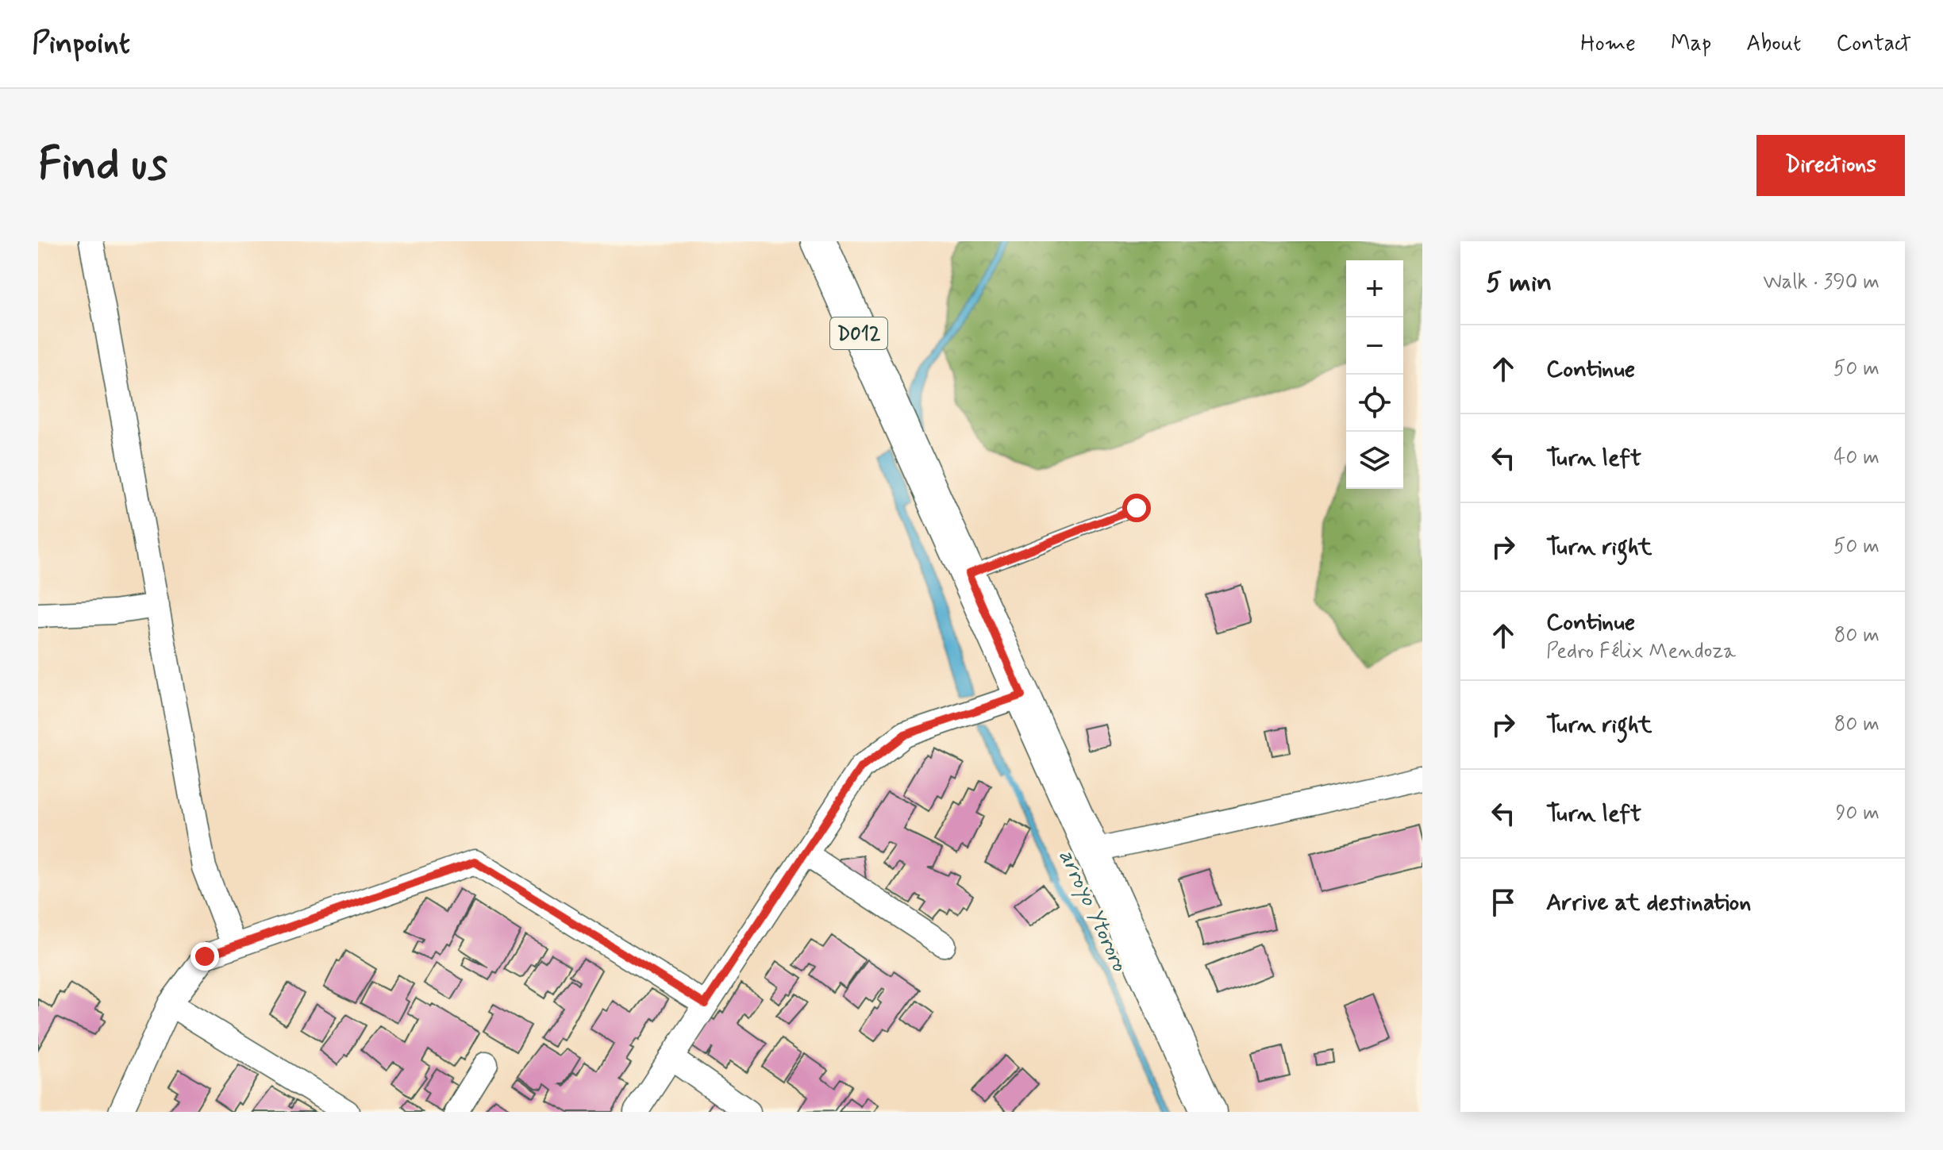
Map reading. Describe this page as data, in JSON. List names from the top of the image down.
{
  "streets": {
    "main road": ["D012"]
  },
  "water": ["arroyo Ytororo"],
  "page": {
    "header": "Pinpoint",
    "nav": [
      "Home",
      "Map",
      "About",
      "Contact"
    ],
    "buttons": "Directions",
    "title": "Find us",
    "heading": ["5 min", "Walk · 390 m"],
    "map_buttons": ["+", "−"],
    "list": [
      ["Continue", "50 m"],
      ["Turn left", "40 m"],
      ["Turn right", "50 m"],
      ["Continue", "Pedro Félix Mendoza", "80 m"],
      ["Turn right", "80 m"],
      ["Turn left", "90 m"],
      "Arrive at destination"
    ]
  }
}
